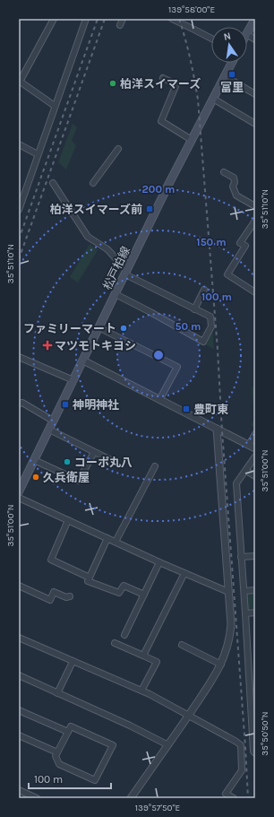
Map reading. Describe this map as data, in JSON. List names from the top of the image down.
{
  "streets": {
    "main road": ["松戸柏線"]
  },
  "places": {
    "transit": [
      "富里",
      "柏洋スイマーズ前",
      "神明神社",
      "豊町東"
    ],
    "other": [
      "柏洋スイマーズ",
      "ファミリーマート",
      "コーポ丸八",
      "久兵衛屋"
    ],
    "health": ["マツモトキヨシ"]
  },
  "scale_bar": "100 m",
  "north": "top",
  "coordinates": [
    "139°58'00\"E",
    "35°51'10\"N",
    "35°51'00\"N",
    "35°50'50\"N",
    "139°57'50\"E"
  ],
  "rings": [
    "200 m",
    "150 m",
    "100 m",
    "50 m"
  ]
}
